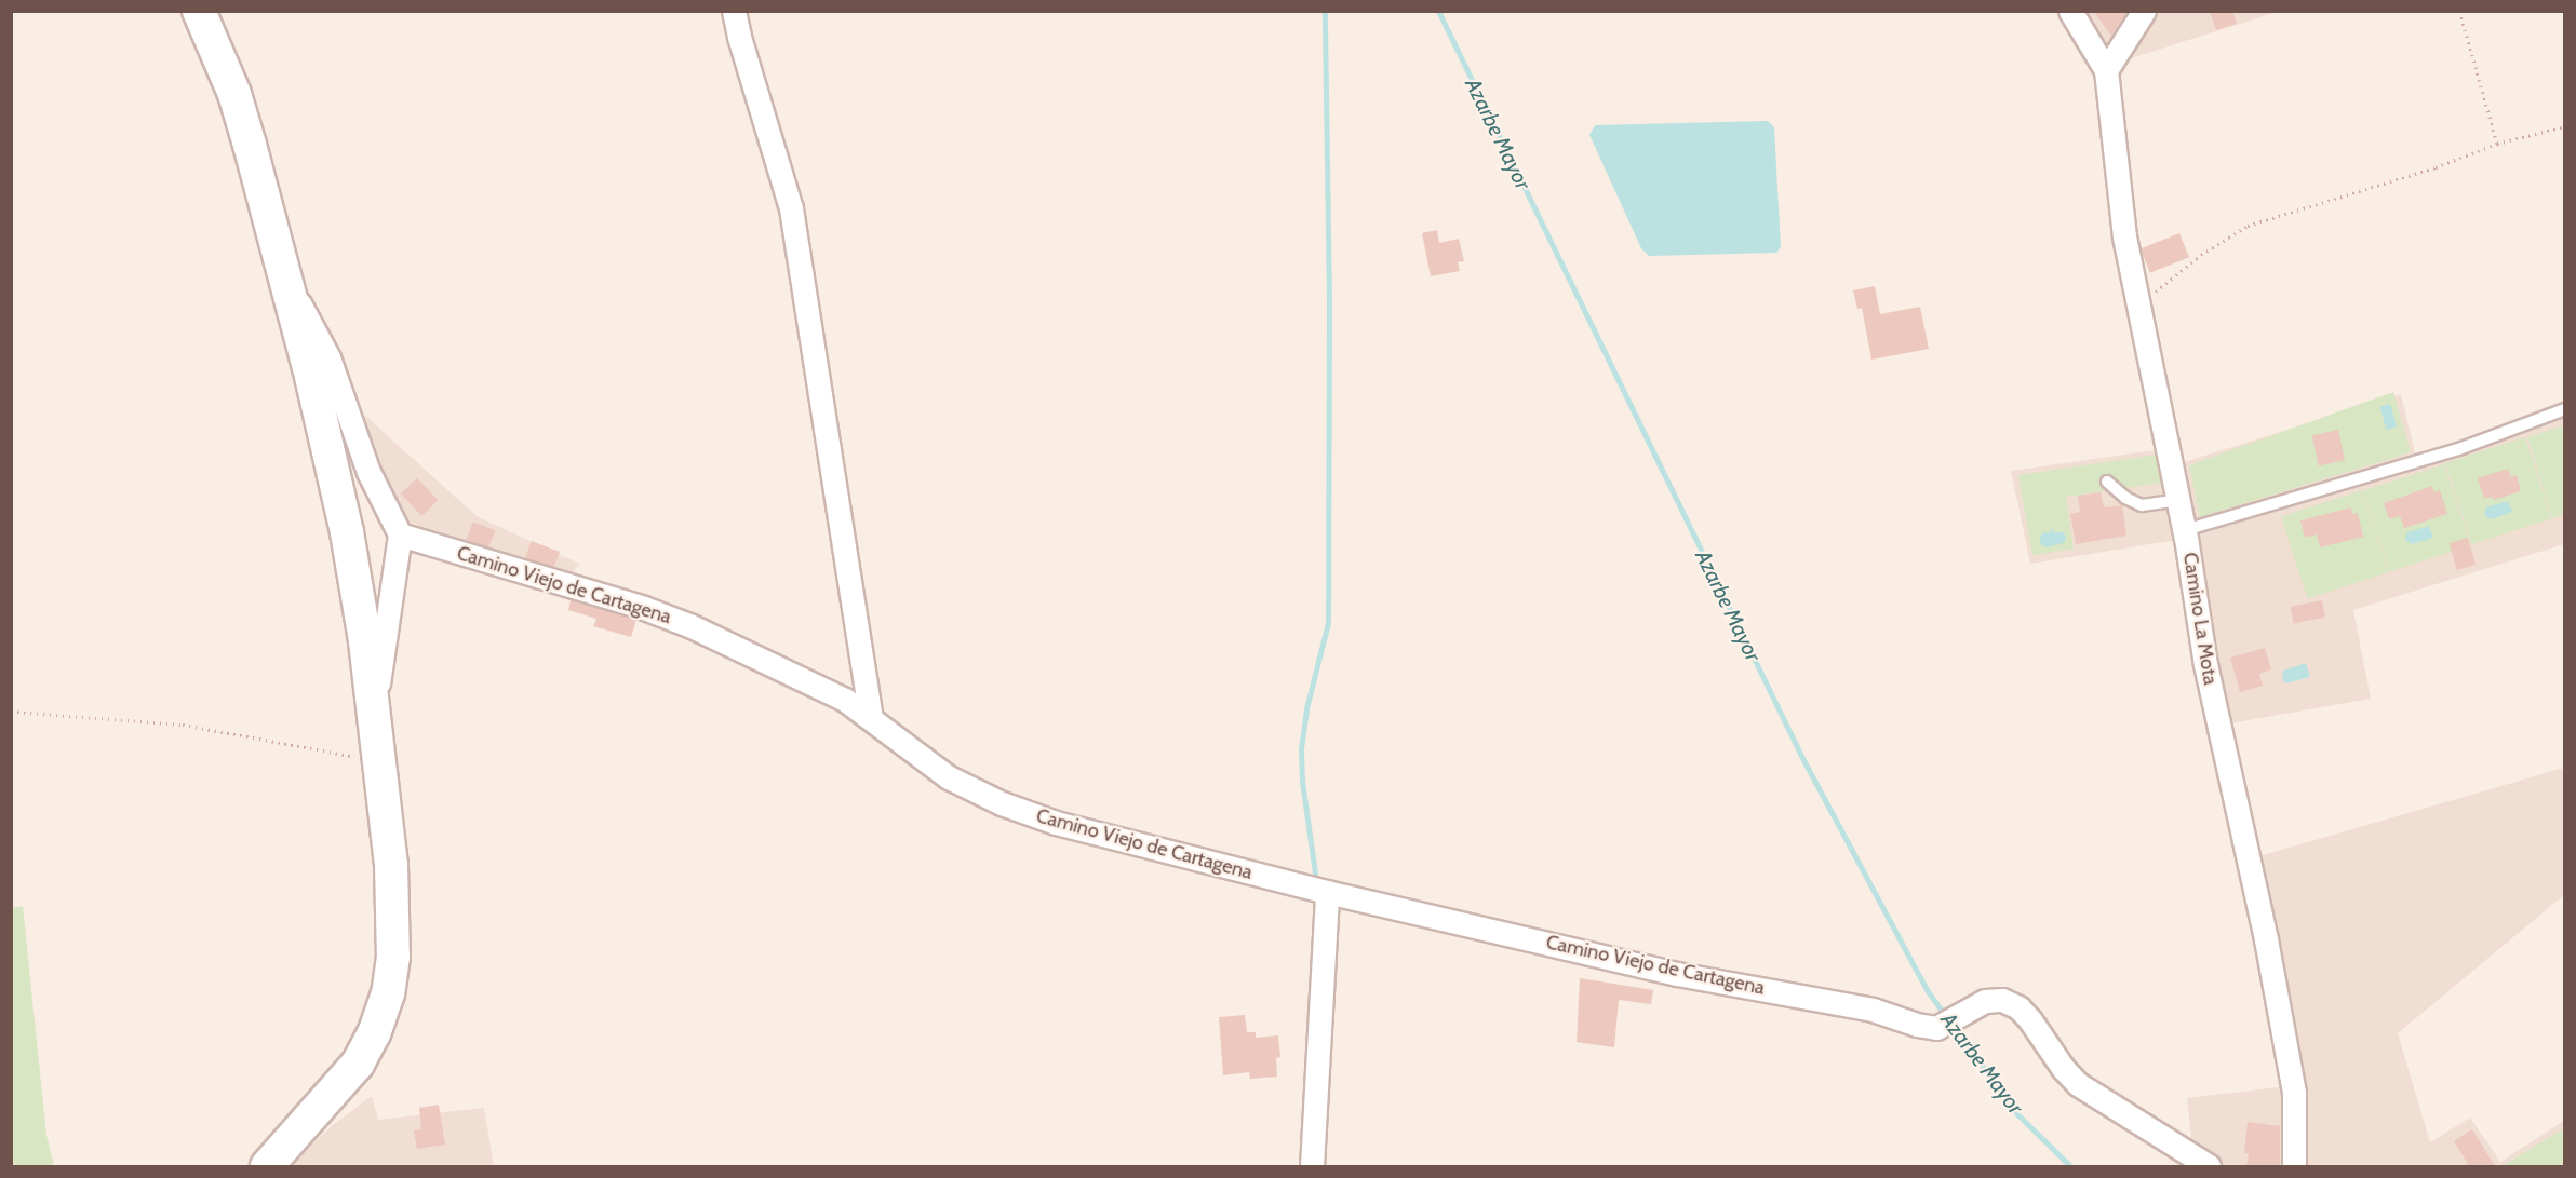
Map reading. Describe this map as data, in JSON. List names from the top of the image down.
{
  "streets": {
    "street": ["Camino Viejo de Cartagena", "Camino La Mota"]
  },
  "water": ["Azarbe Mayor"]
}
